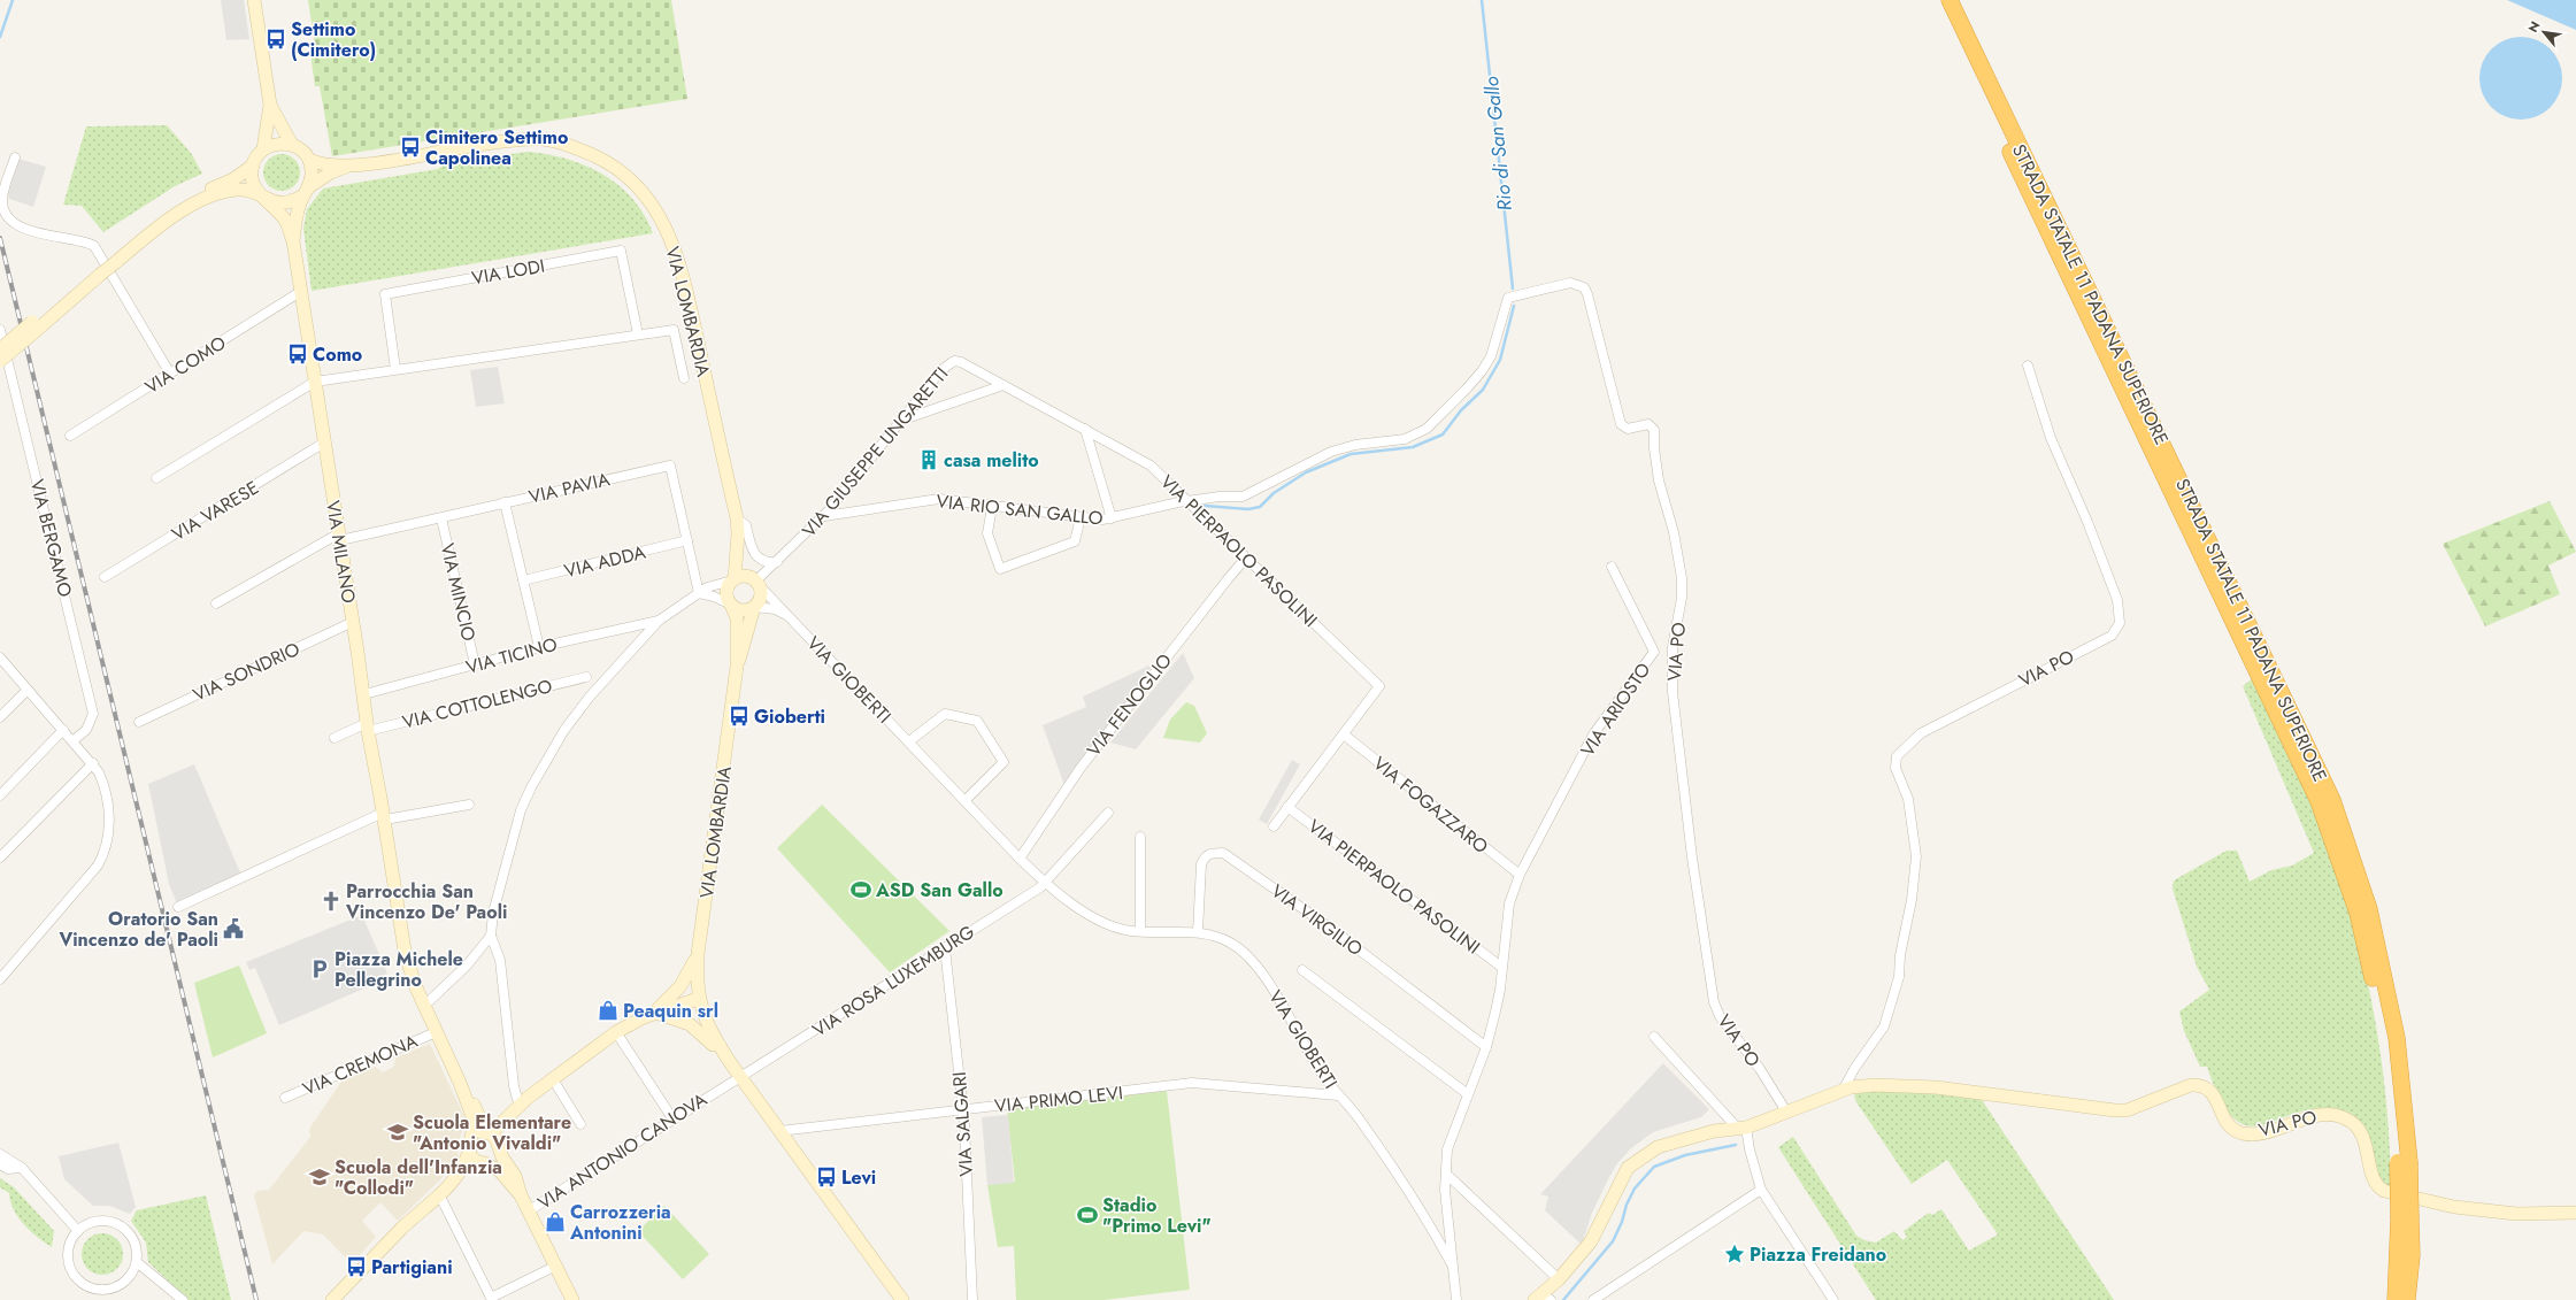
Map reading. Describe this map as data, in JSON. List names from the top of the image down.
{
  "streets": {
    "highway": ["STRADA STATALE 11 PADANA SUPERIORE"],
    "street": [
      "VIA LODI",
      "VIA LOMBARDIA",
      "VIA COMO",
      "VIA GIUSEPPE UNGARETTI",
      "VIA PAVIA",
      "VIA RIO SAN GALLO",
      "VIA VARESE",
      "VIA BERGAMO",
      "VIA PIERPAOLO PASOLINI",
      "VIA MILANO",
      "VIA ADDA",
      "VIA MINCIO",
      "VIA PO",
      "VIA TICINO",
      "VIA SONDRIO",
      "VIA GIOBERTI",
      "VIA COTTOLENGO",
      "VIA FENOGLIO",
      "VIA ARIOSTO",
      "VIA FOGAZZARO",
      "VIA VIRGILIO",
      "VIA ROSA LUXEMBURG",
      "VIA CREMONA",
      "VIA PRIMO LEVI",
      "VIA SALGARI",
      "VIA ANTONIO CANOVA"
    ]
  },
  "crossings": [
    ["VIA LOMBARDIA", "VIA GIUSEPPE UNGARETTI"],
    ["VIA LOMBARDIA", "VIA GIOBERTI"],
    ["VIA LOMBARDIA", "VIA ROSA LUXEMBURG"],
    ["VIA LOMBARDIA", "VIA ANTONIO CANOVA"],
    ["VIA COMO", "VIA MILANO"],
    ["VIA GIUSEPPE UNGARETTI", "VIA RIO SAN GALLO"],
    ["VIA GIUSEPPE UNGARETTI", "VIA PIERPAOLO PASOLINI"],
    ["VIA GIUSEPPE UNGARETTI", "VIA GIOBERTI"],
    ["VIA PAVIA", "VIA MILANO"],
    ["VIA PAVIA", "VIA ADDA"],
    ["VIA PAVIA", "VIA MINCIO"],
    ["VIA RIO SAN GALLO", "VIA PIERPAOLO PASOLINI"],
    ["VIA RIO SAN GALLO", "VIA PO"],
    ["VIA VARESE", "VIA MILANO"],
    ["VIA PIERPAOLO PASOLINI", "VIA FENOGLIO"],
    ["VIA PIERPAOLO PASOLINI", "VIA FOGAZZARO"],
    ["VIA MILANO", "VIA TICINO"],
    ["VIA MILANO", "VIA SONDRIO"],
    ["VIA MILANO", "VIA COTTOLENGO"],
    ["VIA MILANO", "VIA CREMONA"],
    ["VIA MILANO", "VIA ANTONIO CANOVA"],
    ["VIA MINCIO", "VIA TICINO"],
    ["VIA GIOBERTI", "VIA FENOGLIO"],
    ["VIA GIOBERTI", "VIA VIRGILIO"],
    ["VIA GIOBERTI", "VIA ROSA LUXEMBURG"],
    ["VIA GIOBERTI", "VIA PRIMO LEVI"],
    ["VIA ARIOSTO", "VIA FOGAZZARO"],
    ["VIA ROSA LUXEMBURG", "VIA SALGARI"],
    ["VIA ROSA LUXEMBURG", "VIA ANTONIO CANOVA"],
    ["VIA PRIMO LEVI", "VIA SALGARI"]
  ],
  "water": ["Rio di San Gallo"],
  "places": {
    "bus stop": [
      "Settimo (Cimitero)",
      "Cimitero Settimo Capolinea",
      "Como",
      "Gioberti",
      "Levi",
      "Partigiani"
    ],
    "building": ["casa melito"],
    "sports": ["ASD San Gallo", "Stadio \"Primo Levi\""],
    "church": ["Parrocchia San Vincenzo De' Paoli"],
    "public building": ["Oratorio San Vincenzo de' Paoli"],
    "parking": ["Piazza Michele Pellegrino"],
    "shop": ["Peaquin srl", "Carrozzeria Antonini"],
    "school or university": ["Scuola Elementare \"Antonio Vivaldi\"", "Scuola dell'Infanzia \"Collodi\""],
    "place": ["Piazza Freidano"]
  },
  "north": "top left"
}
